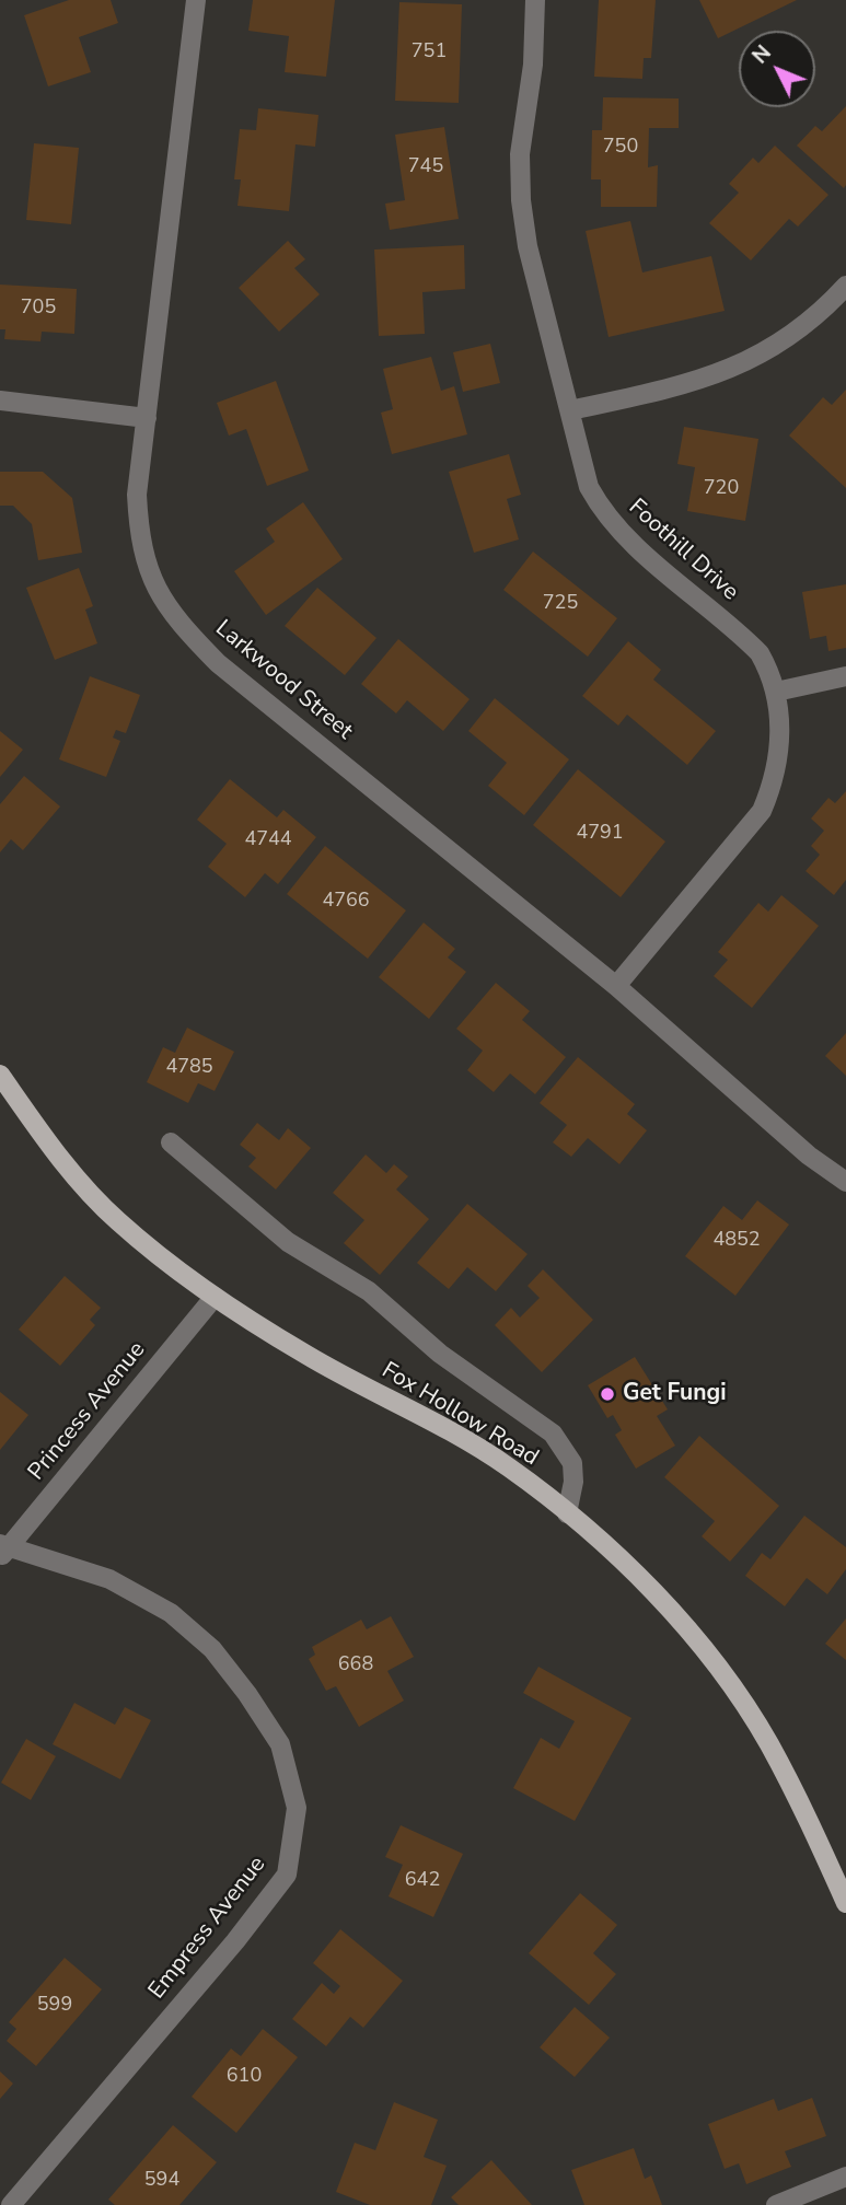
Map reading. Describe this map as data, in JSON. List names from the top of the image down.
{
  "streets": {
    "main road": ["Fox Hollow Road"],
    "street": [
      "Foothill Drive",
      "Larkwood Street",
      "Princess Avenue",
      "Empress Avenue"
    ]
  },
  "crossings": [
    ["Foothill Drive", "Larkwood Street"],
    ["Princess Avenue", "Fox Hollow Road"],
    ["Princess Avenue", "Empress Avenue"]
  ],
  "places": ["Get Fungi"],
  "house_numbers": [
    "751",
    "750",
    "745",
    "705",
    "720",
    "725",
    "4791",
    "4744",
    "4766",
    "4785",
    "4852",
    "668",
    "642",
    "599",
    "610",
    "594"
  ],
  "north": "top left"
}
